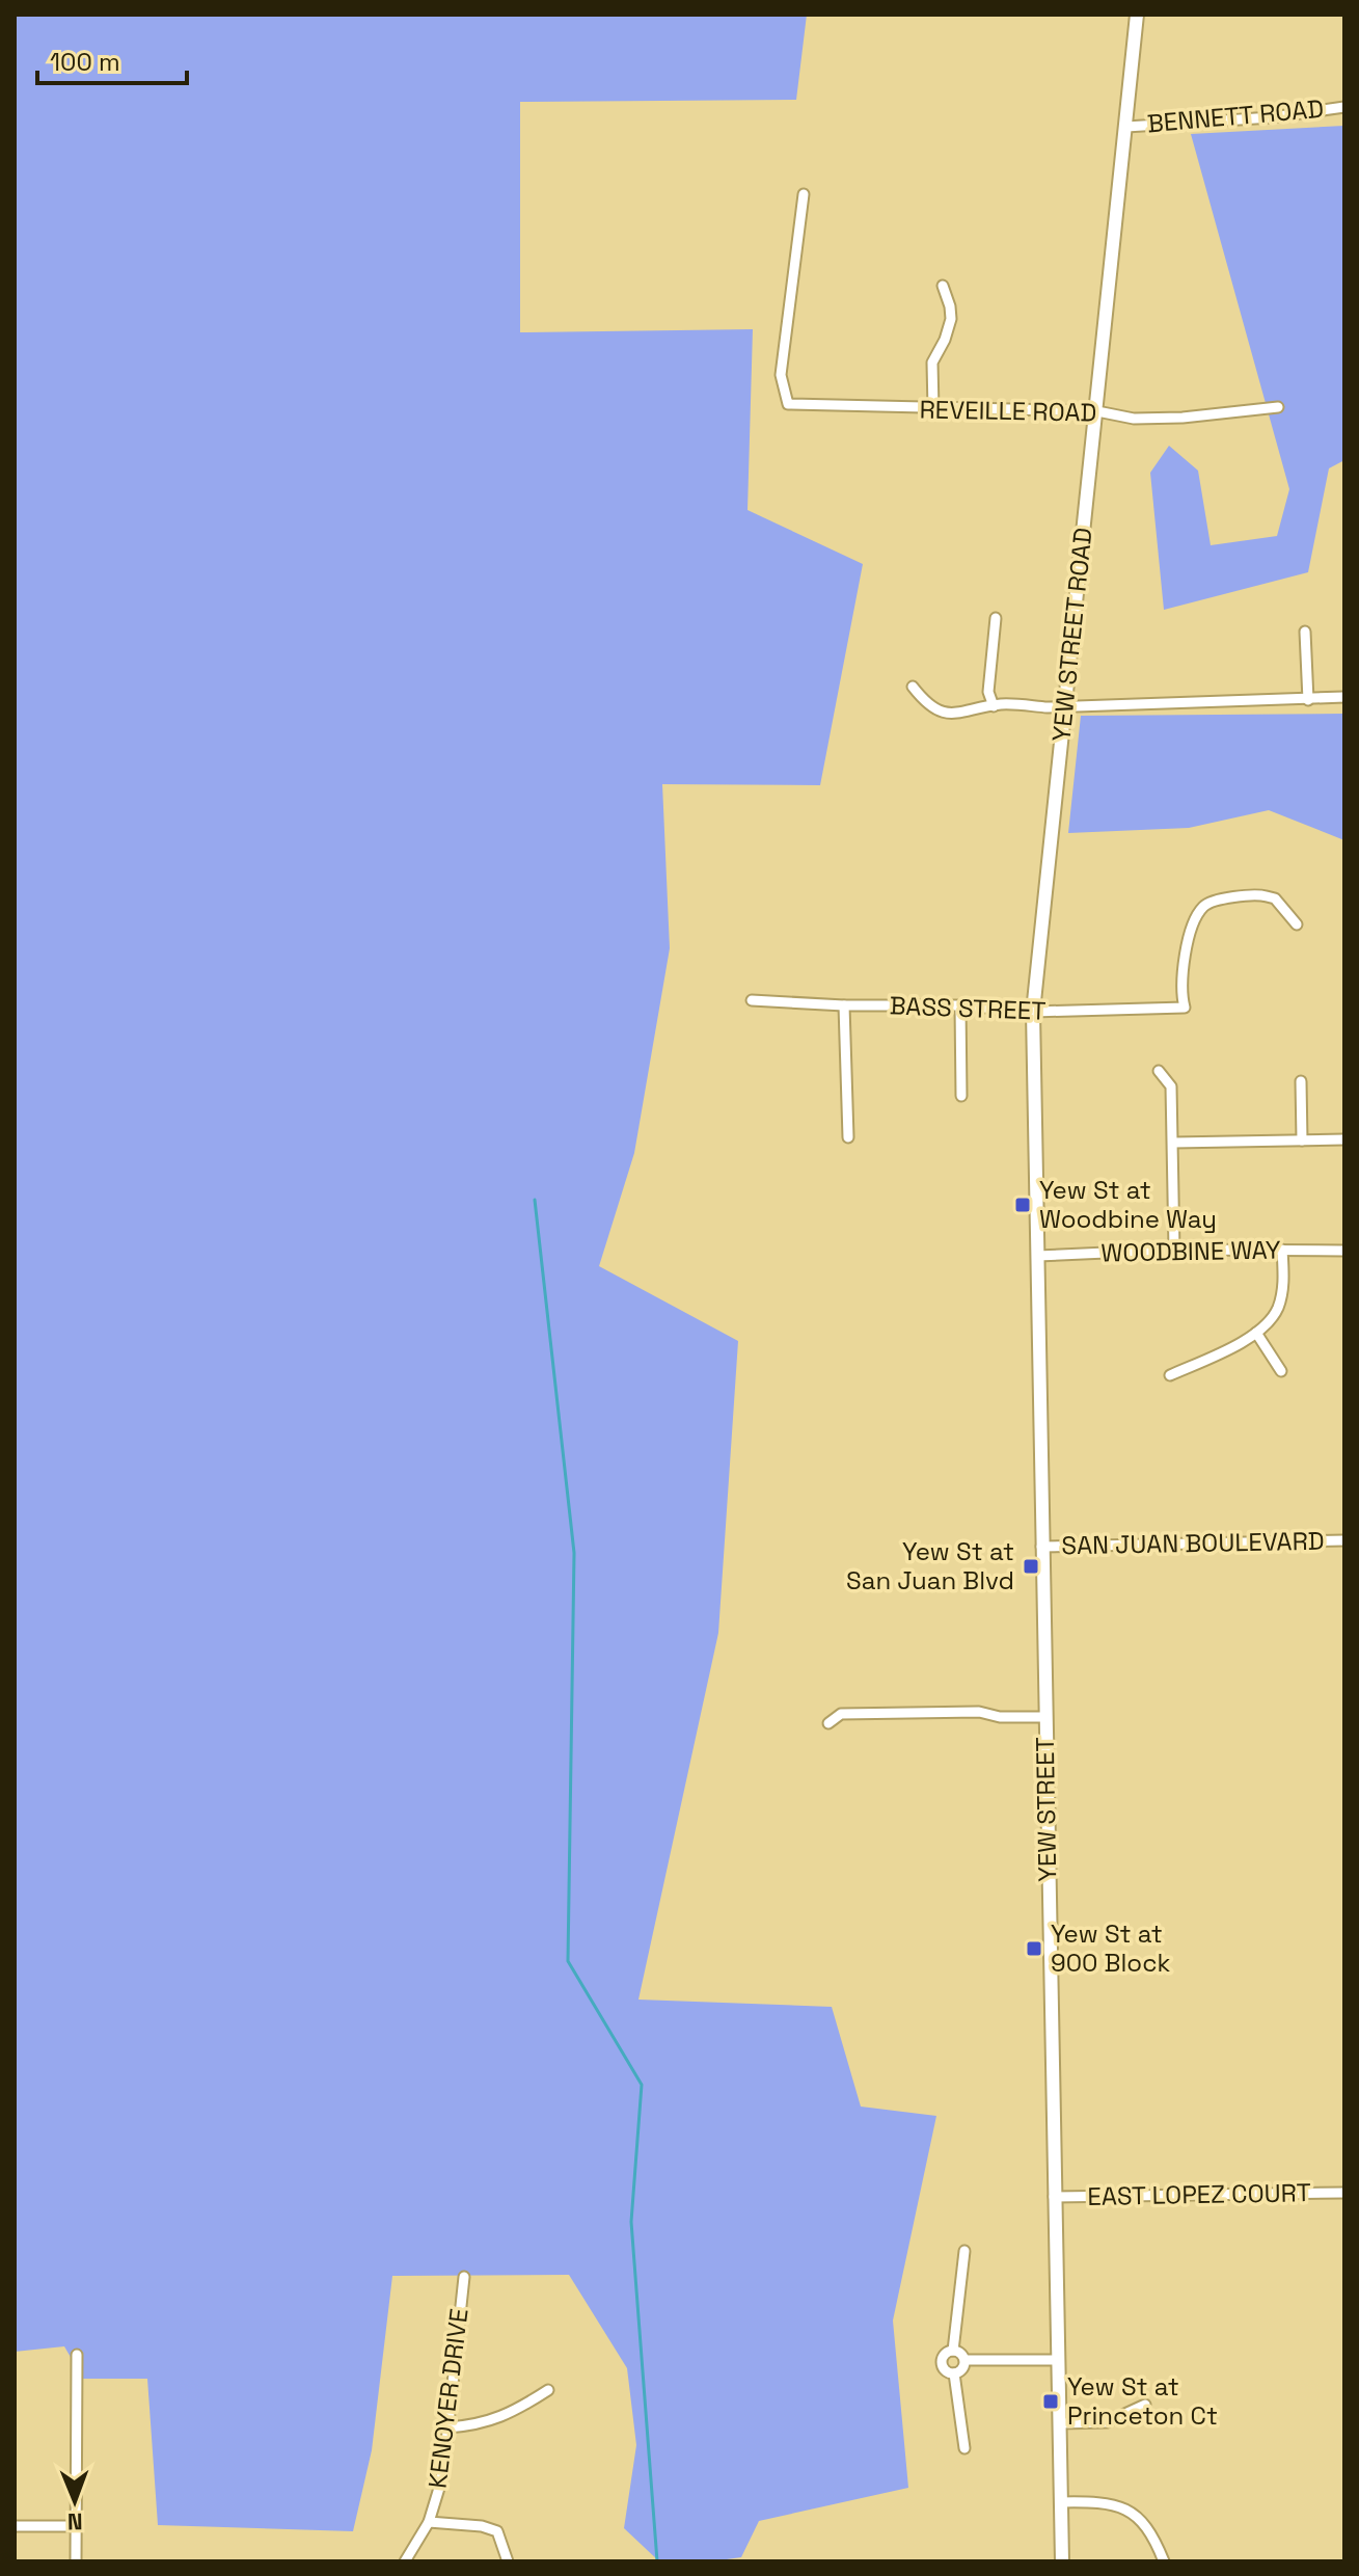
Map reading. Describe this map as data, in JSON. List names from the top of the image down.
{
  "streets": {
    "street": [
      "BENNETT ROAD",
      "REVEILLE ROAD",
      "YEW STREET ROAD",
      "BASS STREET",
      "WOODBINE WAY",
      "SAN JUAN BOULEVARD",
      "YEW STREET",
      "EAST LOPEZ COURT",
      "KENOYER DRIVE"
    ]
  },
  "crossings": [
    ["BENNETT ROAD", "YEW STREET ROAD"],
    ["REVEILLE ROAD", "YEW STREET ROAD"],
    ["YEW STREET ROAD", "BASS STREET"],
    ["YEW STREET ROAD", "WOODBINE WAY"],
    ["YEW STREET ROAD", "YEW STREET"],
    ["WOODBINE WAY", "YEW STREET"],
    ["SAN JUAN BOULEVARD", "YEW STREET"],
    ["YEW STREET", "EAST LOPEZ COURT"]
  ],
  "places": {
    "transit": [
      "Yew St at Woodbine Way",
      "Yew St at San Juan Blvd",
      "Yew St at 900 Block",
      "Yew St at Princeton Ct"
    ]
  },
  "scale_bar": "100 m",
  "north": "bottom"
}
